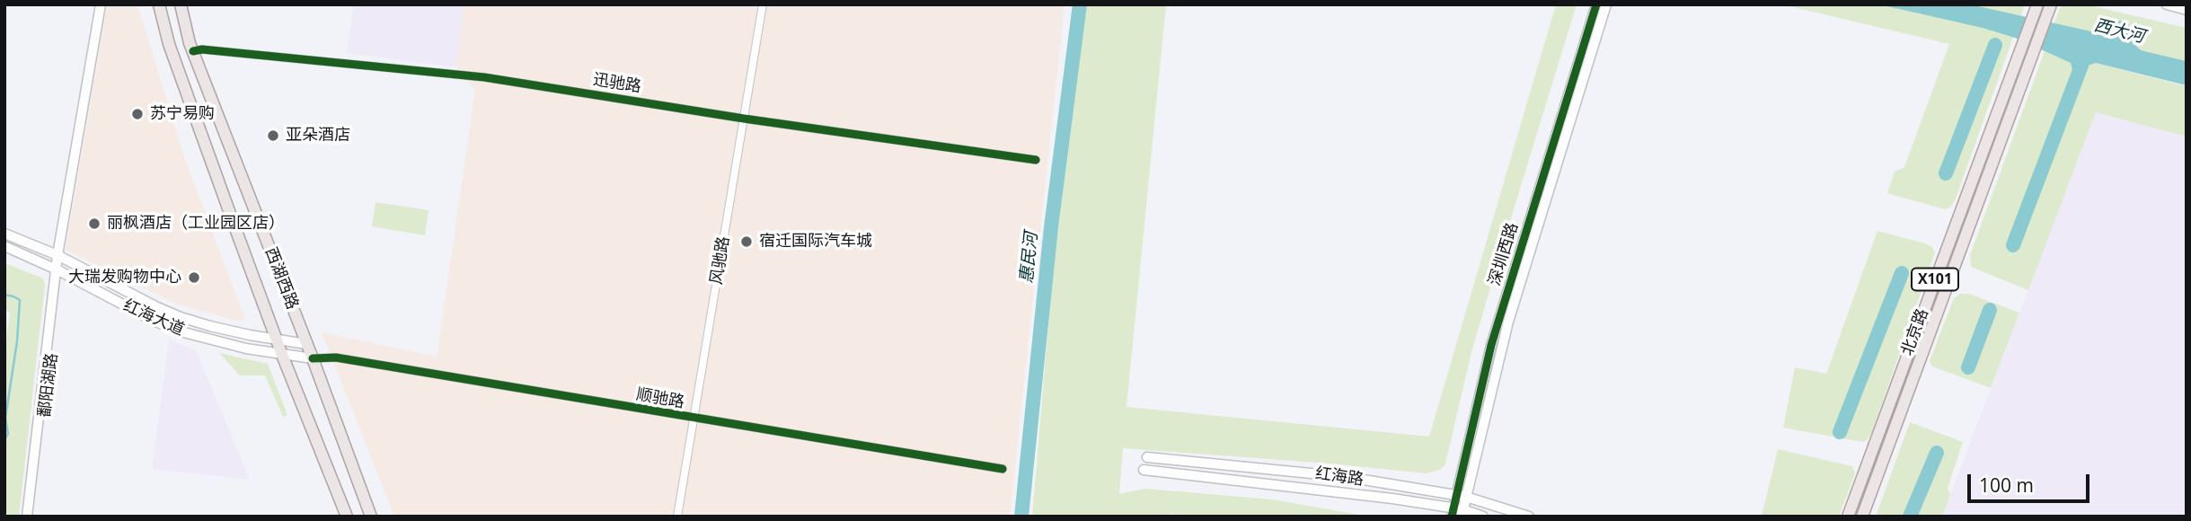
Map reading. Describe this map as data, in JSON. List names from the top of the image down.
{
  "streets": {
    "main road": ["西湖西路", "X101", "北京路"],
    "street": [
      "迅驰路",
      "深圳西路",
      "风驰路",
      "红海大道",
      "鄱阳湖路",
      "顺驰路",
      "红海路"
    ]
  },
  "crossings": [
    ["迅驰路", "风驰路"],
    ["迅驰路", "西湖西路"],
    ["深圳西路", "红海路"],
    ["风驰路", "顺驰路"],
    ["西湖西路", "红海大道"],
    ["西湖西路", "顺驰路"],
    ["红海大道", "鄱阳湖路"],
    ["红海大道", "顺驰路"]
  ],
  "water": ["西大河", "惠民河"],
  "places": [
    "苏宁易购",
    "亚朵酒店",
    "丽枫酒店（工业园区店）",
    "宿迁国际汽车城",
    "大瑞发购物中心"
  ],
  "scale_bar": "100 m"
}
